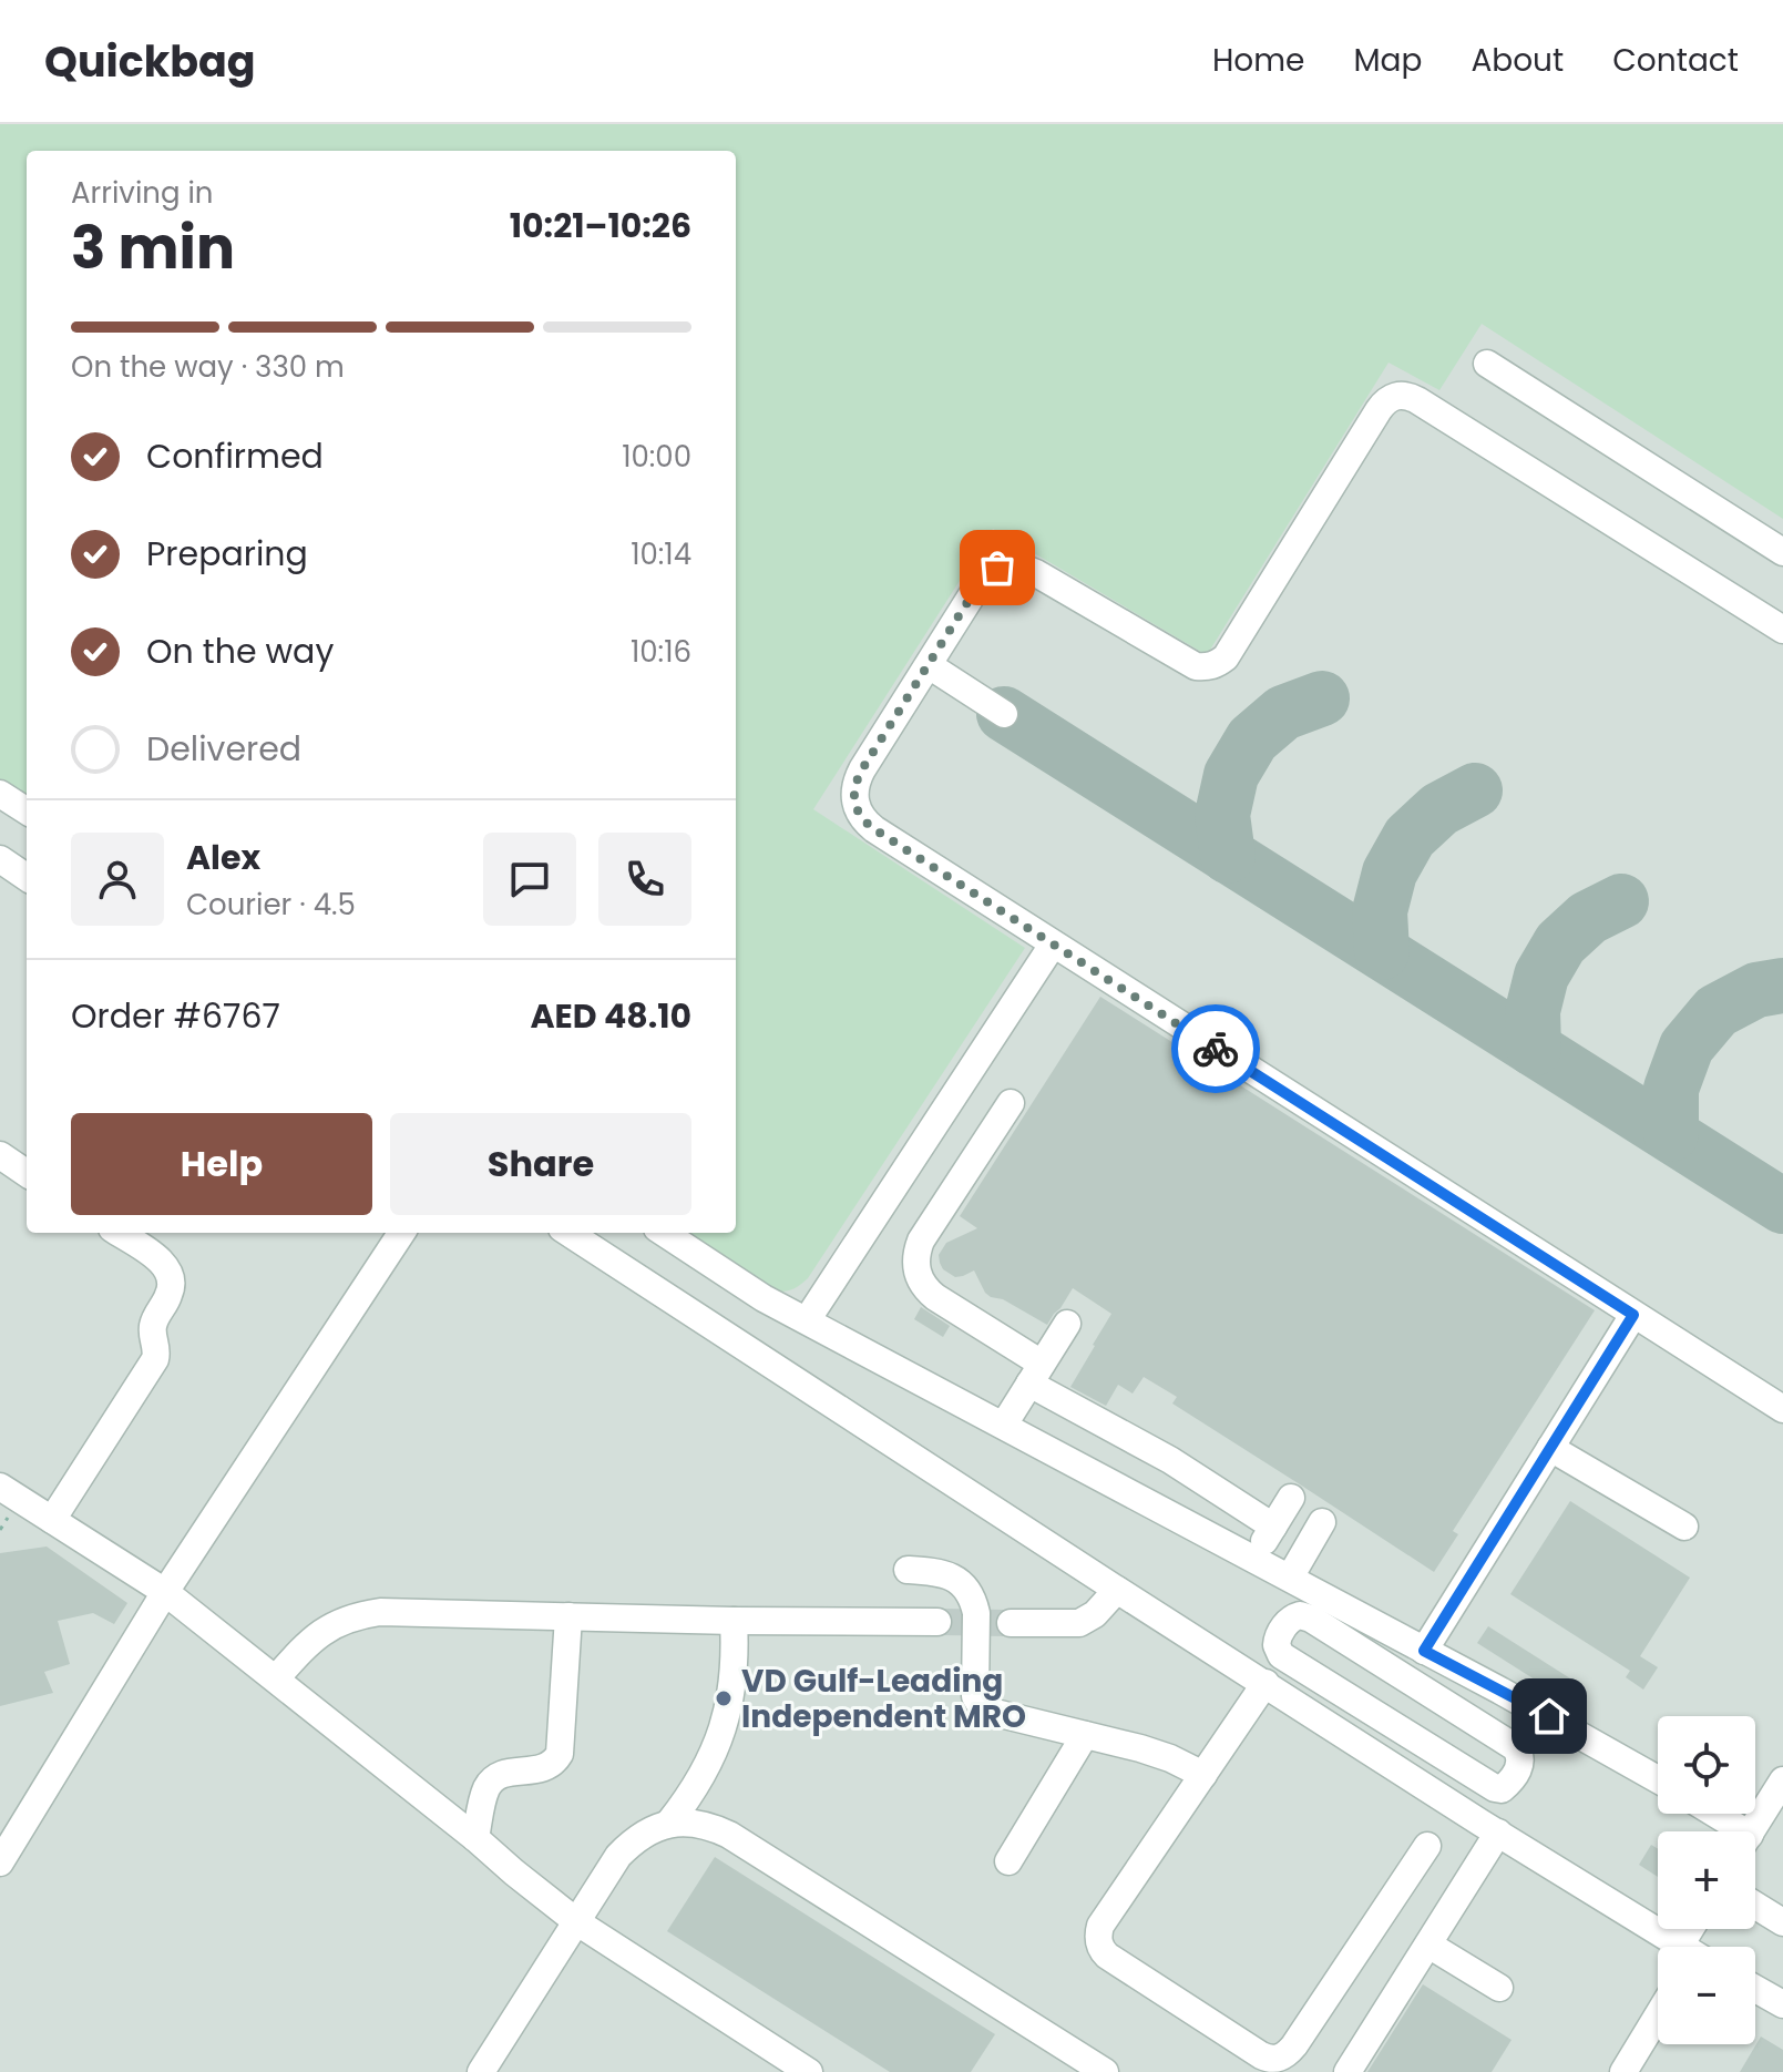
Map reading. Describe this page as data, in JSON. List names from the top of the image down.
{
  "places": ["VD Gulf-Leading Independent MRO"],
  "page": {
    "header": "Quickbag",
    "nav": [
      "Home",
      "Map",
      "About",
      "Contact"
    ],
    "heading": ["3 min", "Arriving in", "10:21–10:26"],
    "panel": [
      "Alex",
      "Courier · 4.5",
      "Order #6767",
      "AED 48.10"
    ],
    "bar": "On the way · 330 m",
    "list": [
      ["Confirmed", "10:00"],
      ["Preparing", "10:14"],
      ["On the way", "10:16"],
      "Delivered"
    ],
    "buttons": ["Help", "Share"],
    "map_buttons": ["+", "−"]
  }
}
